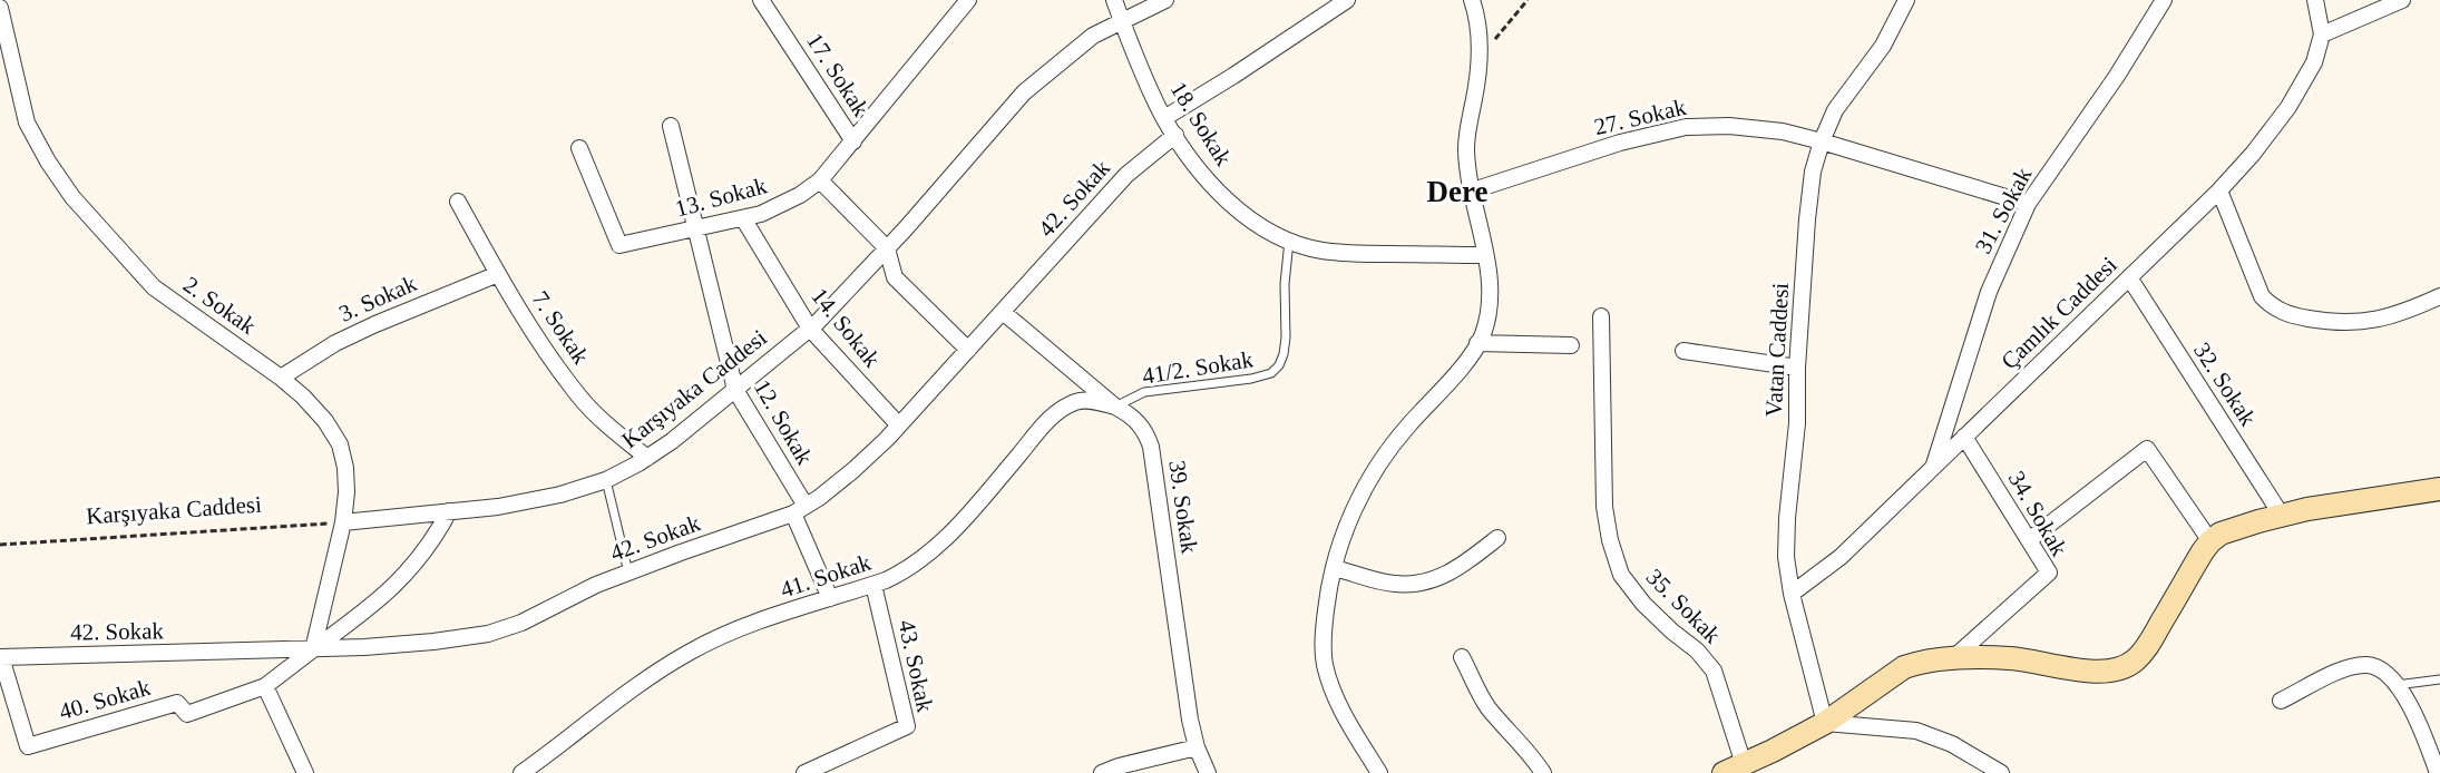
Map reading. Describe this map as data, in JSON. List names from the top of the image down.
{
  "streets": {
    "street": [
      "17. Sokak",
      "27. Sokak",
      "18. Sokak",
      "13. Sokak",
      "42. Sokak",
      "31. Sokak",
      "3. Sokak",
      "2. Sokak",
      "Çamlık Caddesi",
      "7. Sokak",
      "14. Sokak",
      "Vatan Caddesi",
      "32. Sokak",
      "Karşıyaka Caddesi",
      "12. Sokak",
      "39. Sokak",
      "34. Sokak",
      "41. Sokak",
      "35. Sokak",
      "43. Sokak",
      "40. Sokak"
    ],
    "lane": ["41/2. Sokak"]
  },
  "crossings": [
    ["17. Sokak", "13. Sokak"],
    ["27. Sokak", "Vatan Caddesi"],
    ["18. Sokak", "42. Sokak"],
    ["18. Sokak", "41/2. Sokak"],
    ["18. Sokak", "Karşıyaka Caddesi"],
    ["13. Sokak", "14. Sokak"],
    ["13. Sokak", "12. Sokak"],
    ["42. Sokak", "2. Sokak"],
    ["42. Sokak", "14. Sokak"],
    ["42. Sokak", "12. Sokak"],
    ["42. Sokak", "39. Sokak"],
    ["42. Sokak", "40. Sokak"],
    ["31. Sokak", "Çamlık Caddesi"],
    ["3. Sokak", "2. Sokak"],
    ["3. Sokak", "7. Sokak"],
    ["2. Sokak", "Karşıyaka Caddesi"],
    ["Çamlık Caddesi", "Vatan Caddesi"],
    ["Çamlık Caddesi", "32. Sokak"],
    ["Çamlık Caddesi", "34. Sokak"],
    ["7. Sokak", "Karşıyaka Caddesi"],
    ["14. Sokak", "Karşıyaka Caddesi"],
    ["41/2. Sokak", "39. Sokak"],
    ["41/2. Sokak", "41. Sokak"],
    ["Karşıyaka Caddesi", "12. Sokak"],
    ["12. Sokak", "41. Sokak"],
    ["39. Sokak", "41. Sokak"],
    ["41. Sokak", "43. Sokak"]
  ],
  "districts": ["Dere"]
}
